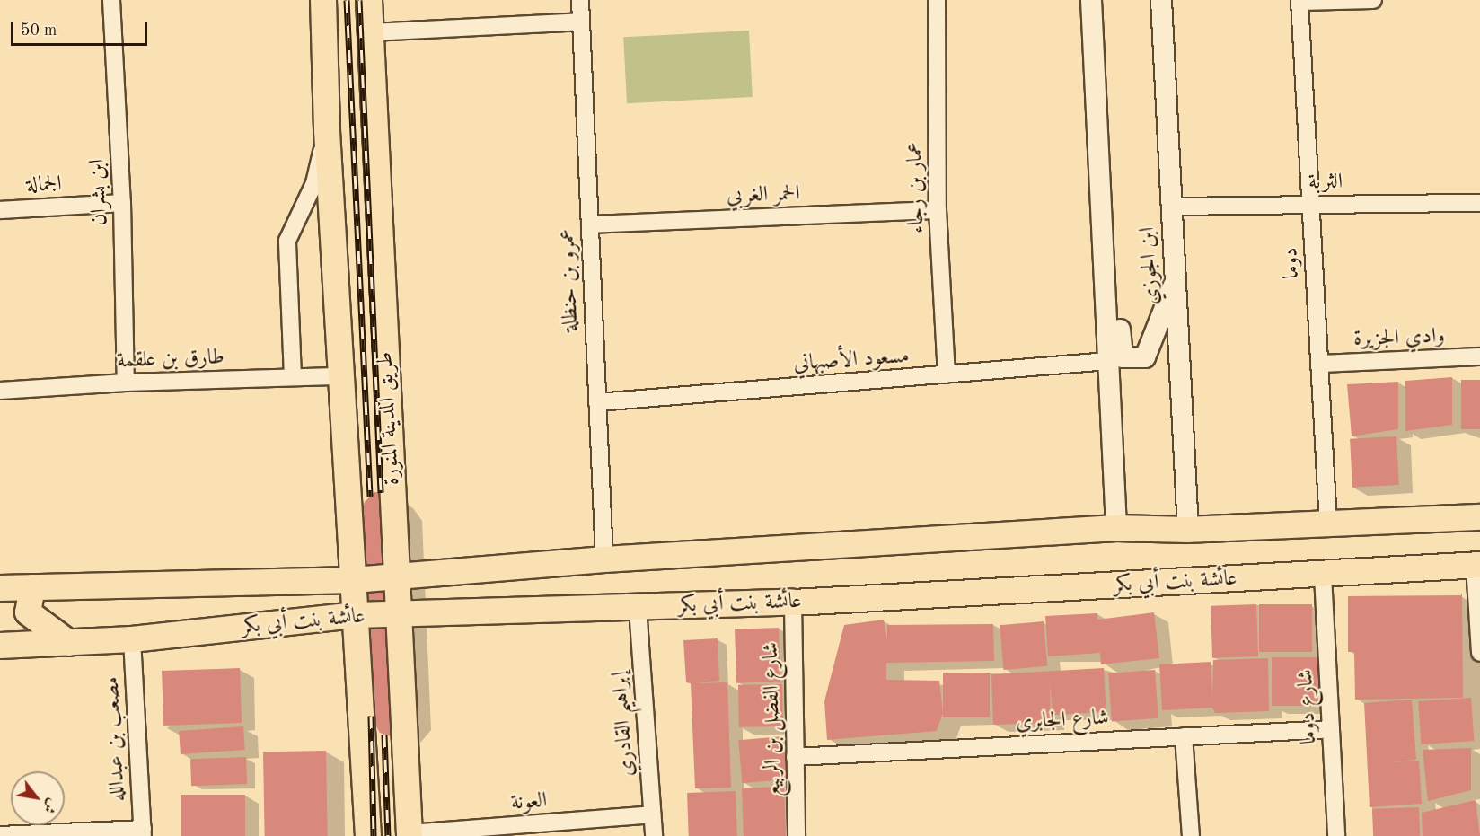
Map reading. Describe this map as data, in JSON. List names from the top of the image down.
{
  "streets": {
    "main road": ["طريق المدينة المنورة", "عائشة بنت أبي بكر"],
    "street": [
      "الثربة",
      "الجمالة",
      "عمار بن رجاء",
      "ابن بشران",
      "الحمر الغربي",
      "دوما",
      "ابن الجوزي",
      "عمرو بن حنظلة",
      "وادي الجزيرة",
      "طارق بن علقمة",
      "مسعود الأصبهاني",
      "شارع دوما",
      "شارع الفضل بن الربيع",
      "شارع الجابري",
      "إبراهيم القادري",
      "مصعب بن عبدالله",
      "العونة"
    ]
  },
  "crossings": [
    ["الثربة", "دوما"],
    ["الثربة", "ابن الجوزي"],
    ["الجمالة", "ابن بشران"],
    ["عمار بن رجاء", "الحمر الغربي"],
    ["عمار بن رجاء", "مسعود الأصبهاني"],
    ["ابن بشران", "طارق بن علقمة"],
    ["الحمر الغربي", "عمرو بن حنظلة"],
    ["دوما", "وادي الجزيرة"],
    ["دوما", "عائشة بنت أبي بكر"],
    ["ابن الجوزي", "عائشة بنت أبي بكر"],
    ["عمرو بن حنظلة", "مسعود الأصبهاني"],
    ["عمرو بن حنظلة", "عائشة بنت أبي بكر"],
    ["طارق بن علقمة", "طريق المدينة المنورة"],
    ["طريق المدينة المنورة", "عائشة بنت أبي بكر"],
    ["طريق المدينة المنورة", "العونة"],
    ["عائشة بنت أبي بكر", "شارع دوما"],
    ["عائشة بنت أبي بكر", "شارع الفضل بن الربيع"],
    ["عائشة بنت أبي بكر", "إبراهيم القادري"],
    ["عائشة بنت أبي بكر", "مصعب بن عبدالله"],
    ["شارع دوما", "شارع الجابري"],
    ["شارع الفضل بن الربيع", "شارع الجابري"],
    ["إبراهيم القادري", "العونة"]
  ],
  "scale_bar": "50 m",
  "north": "bottom right"
}
